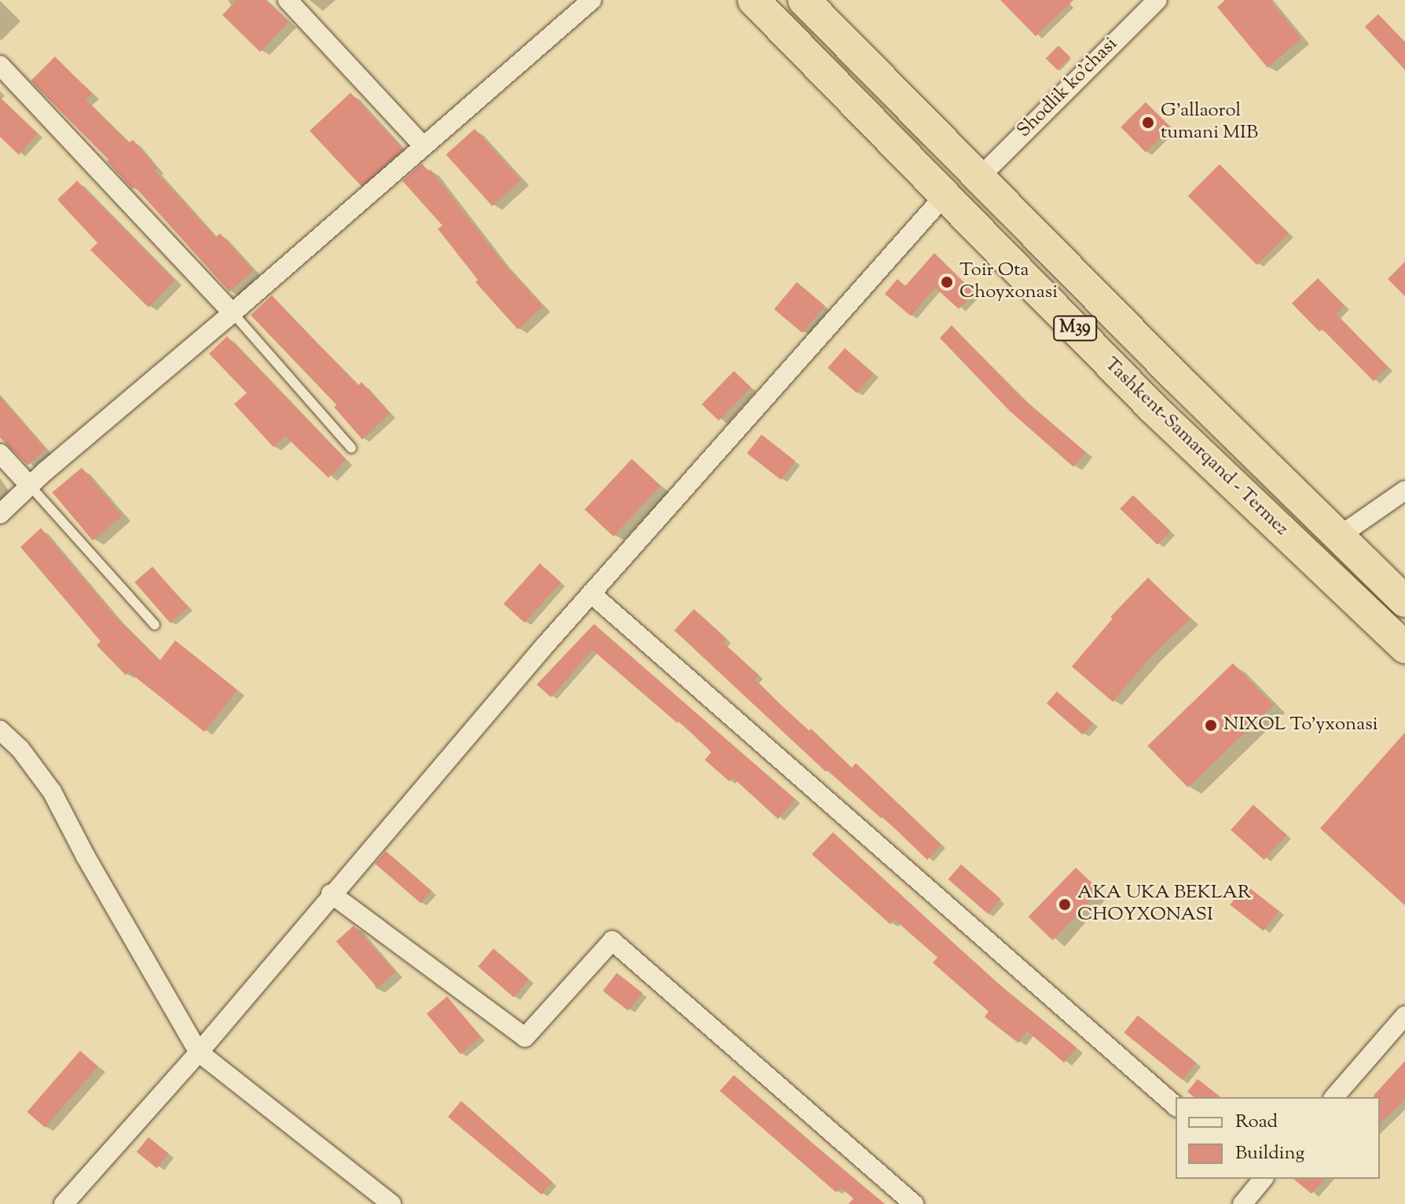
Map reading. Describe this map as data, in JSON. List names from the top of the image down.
{
  "streets": {
    "highway": ["M39", "Tashkent-Samarqand - Termez"],
    "street": ["Shodlik ko'chasi"]
  },
  "crossings": [
    ["Shodlik ko'chasi", "Tashkent-Samarqand - Termez"]
  ],
  "places": [
    "G'allaorol tumani MIB",
    "Toir Ota Choyxonasi",
    "NIXOL To'yxonasi",
    "AKA UKA BEKLAR CHOYXONASI"
  ],
  "legend": ["Road", "Building"]
}
